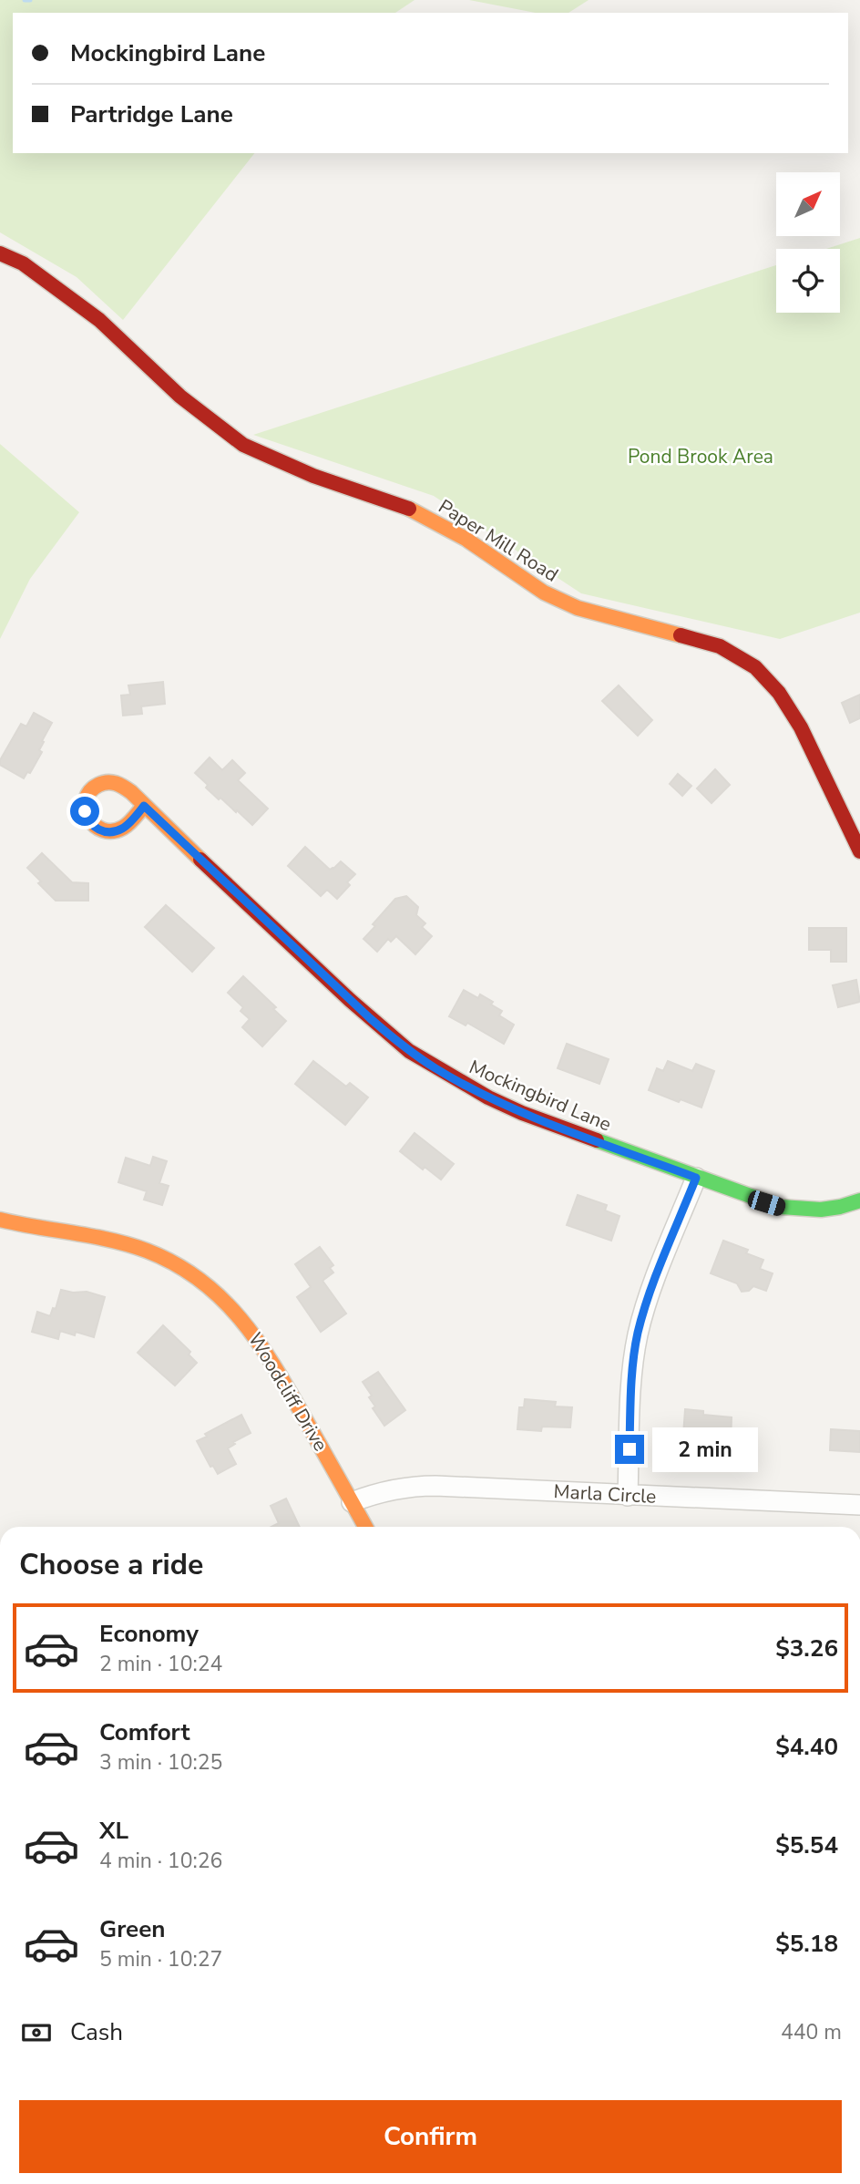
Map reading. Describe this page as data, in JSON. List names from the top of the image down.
{
  "streets": {
    "street": [
      "Paper Mill Road",
      "Mockingbird Lane",
      "Woodcliff Drive",
      "Marla Circle"
    ]
  },
  "crossings": [
    ["Woodcliff Drive", "Marla Circle"]
  ],
  "parks": ["Pond Brook Area"],
  "north": "top right",
  "page": {
    "banner": ["Mockingbird Lane", "Partridge Lane"],
    "bubble": "2 min",
    "heading": "Choose a ride",
    "list": [
      {
        "name": "Economy",
        "note": "2 min · 10:24",
        "value": "$3.26"
      },
      {
        "name": "Comfort",
        "note": "3 min · 10:25",
        "value": "$4.40"
      },
      {
        "name": "XL",
        "note": "4 min · 10:26",
        "value": "$5.54"
      },
      {
        "name": "Green",
        "note": "5 min · 10:27",
        "value": "$5.18"
      }
    ],
    "pay": ["Cash", "440 m"],
    "buttons": "Confirm"
  }
}
